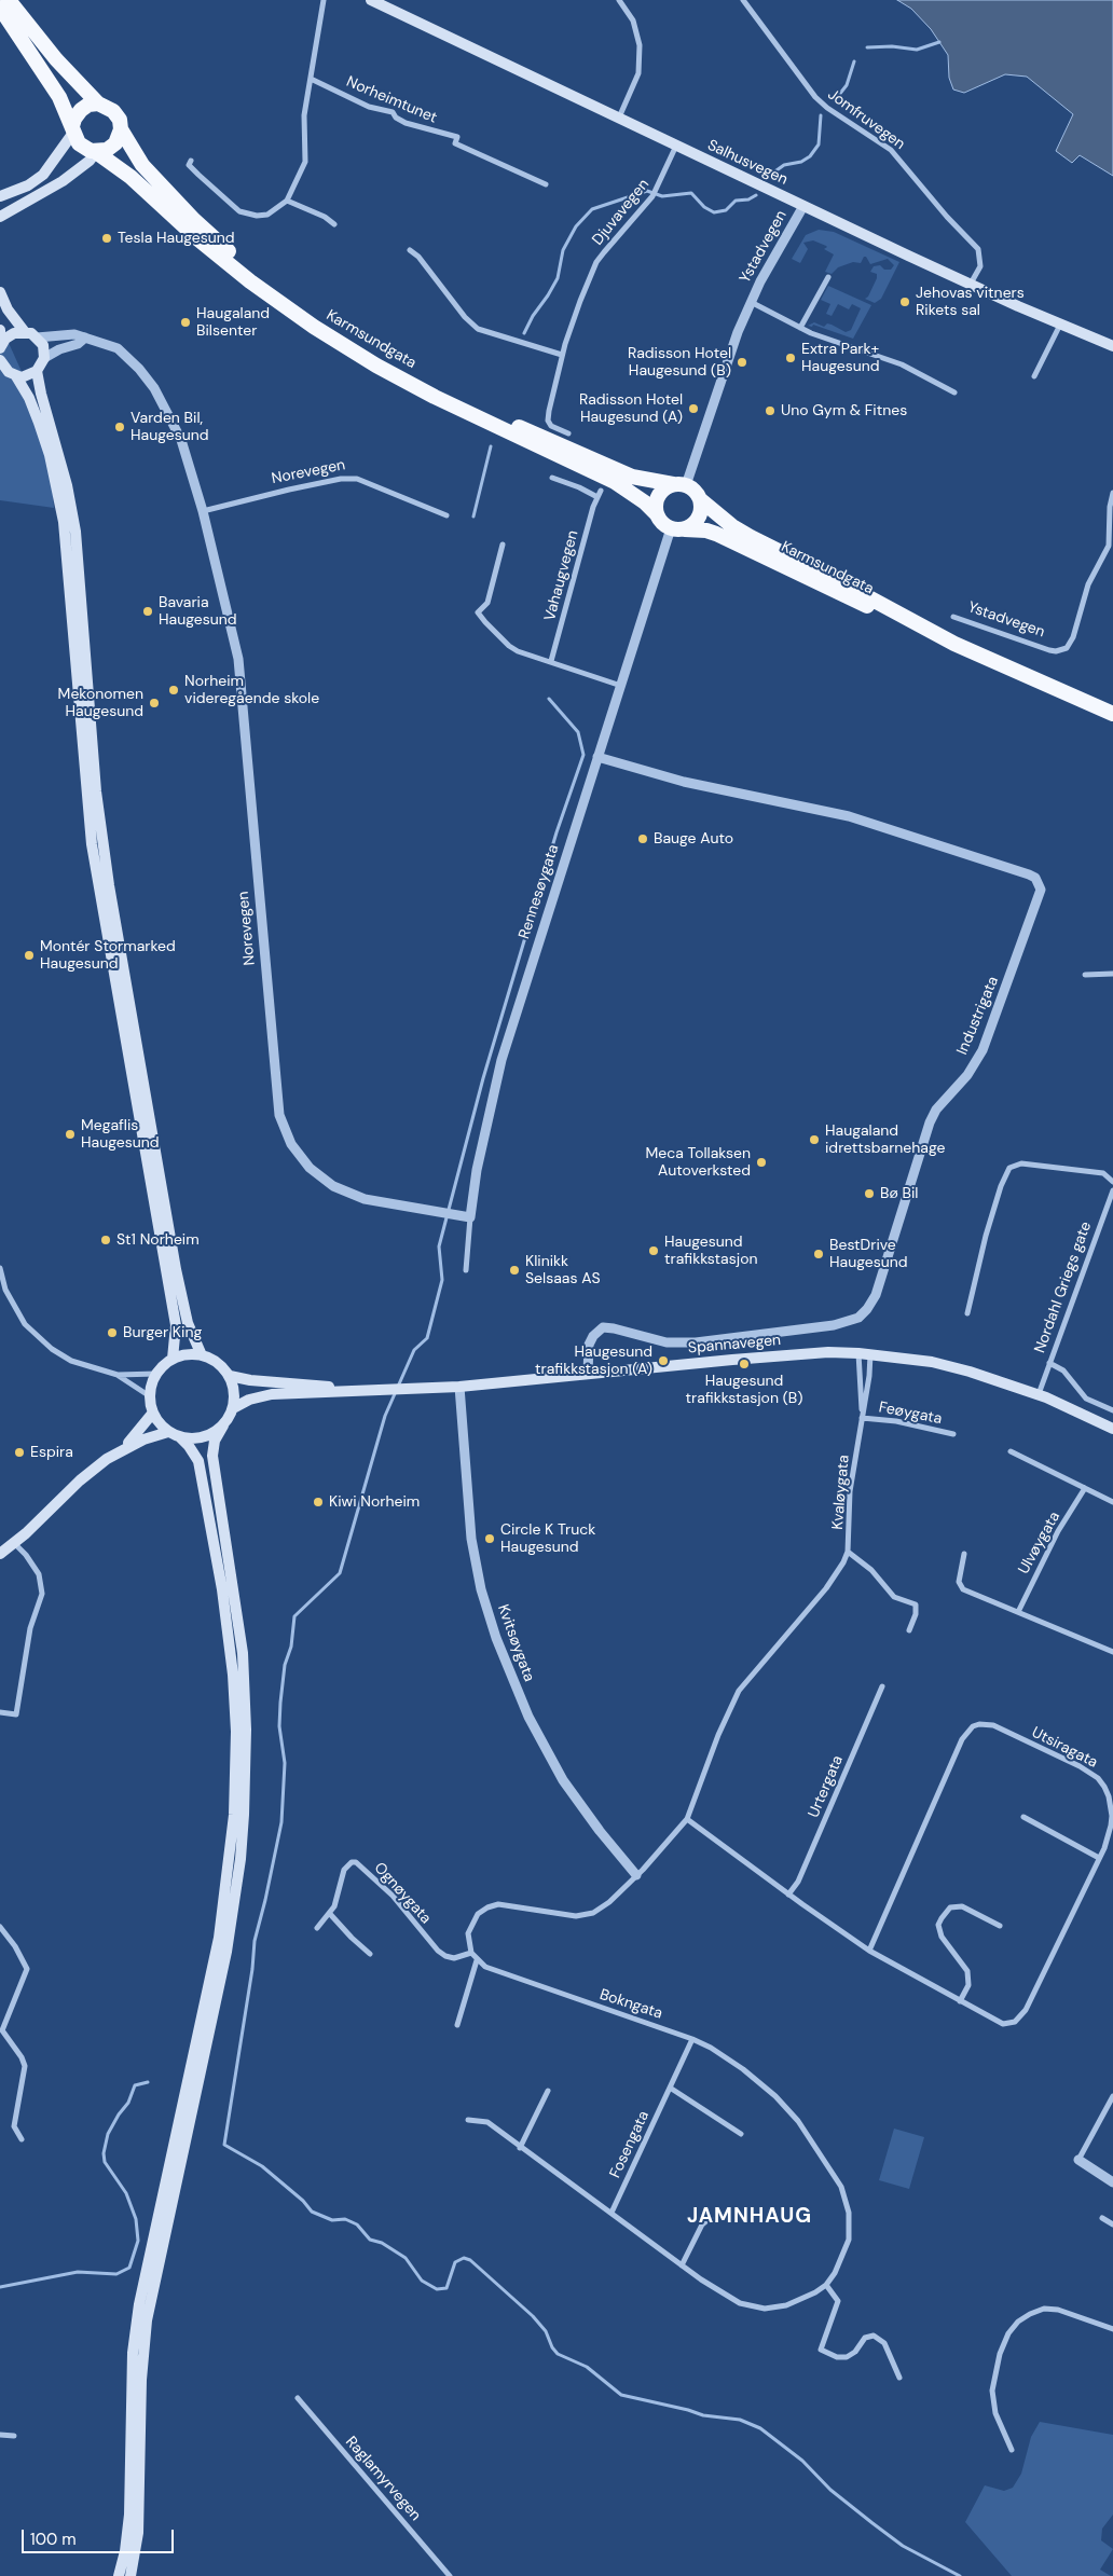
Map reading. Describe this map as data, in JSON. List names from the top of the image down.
{
  "streets": {
    "highway": ["Karmsundgata"],
    "main road": ["Salhusvegen", "Spannavegen"],
    "street": [
      "Norheimtunet",
      "Jomfruvegen",
      "Djuvavegen",
      "Ystadvegen",
      "Norevegen",
      "Vahaugvegen",
      "Rennesøygata",
      "Industrigata",
      "Nordahl Griegs gate",
      "Feøygata",
      "Kvaløygata",
      "Ulvøygata",
      "Kvitsøygata",
      "Utsiragata",
      "Urtergata",
      "Ognøygata",
      "Bokngata",
      "Fosengata",
      "Raglamyrvegen"
    ]
  },
  "crossings": [
    ["Jomfruvegen", "Salhusvegen"],
    ["Salhusvegen", "Djuvavegen"],
    ["Salhusvegen", "Ystadvegen"],
    ["Ystadvegen", "Karmsundgata"],
    ["Ystadvegen", "Rennesøygata"],
    ["Karmsundgata", "Rennesøygata"],
    ["Norevegen", "Rennesøygata"],
    ["Rennesøygata", "Industrigata"],
    ["Industrigata", "Spannavegen"],
    ["Nordahl Griegs gate", "Spannavegen"],
    ["Spannavegen", "Kvaløygata"],
    ["Spannavegen", "Kvitsøygata"],
    ["Feøygata", "Kvaløygata"],
    ["Utsiragata", "Urtergata"],
    ["Ognøygata", "Bokngata"],
    ["Bokngata", "Fosengata"]
  ],
  "districts": ["JAMNHAUG"],
  "places": [
    "Tesla Haugesund",
    "Jehovas vitners Rikets sal",
    "Haugaland Bilsenter",
    "Extra Park+ Haugesund",
    "Radisson Hotel Haugesund (B)",
    "Radisson Hotel Haugesund (A)",
    "Uno Gym & Fitnes",
    "Varden Bil, Haugesund",
    "Bavaria Haugesund",
    "Norheim videregående skole",
    "Mekonomen Haugesund",
    "Bauge Auto",
    "Montér Stormarked Haugesund",
    "Megaflis Haugesund",
    "Haugaland idrettsbarnehage",
    "Meca Tollaksen Autoverksted",
    "Bø Bil",
    "St1 Norheim",
    "Haugesund trafikkstasjon",
    "BestDrive Haugesund",
    "Klinikk Selsaas AS",
    "Burger King",
    "Haugesund trafikkstasjon (A)",
    "Haugesund trafikkstasjon (B)",
    "Espira",
    "Kiwi Norheim",
    "Circle K Truck Haugesund"
  ],
  "scale_bar": "100 m"
}
